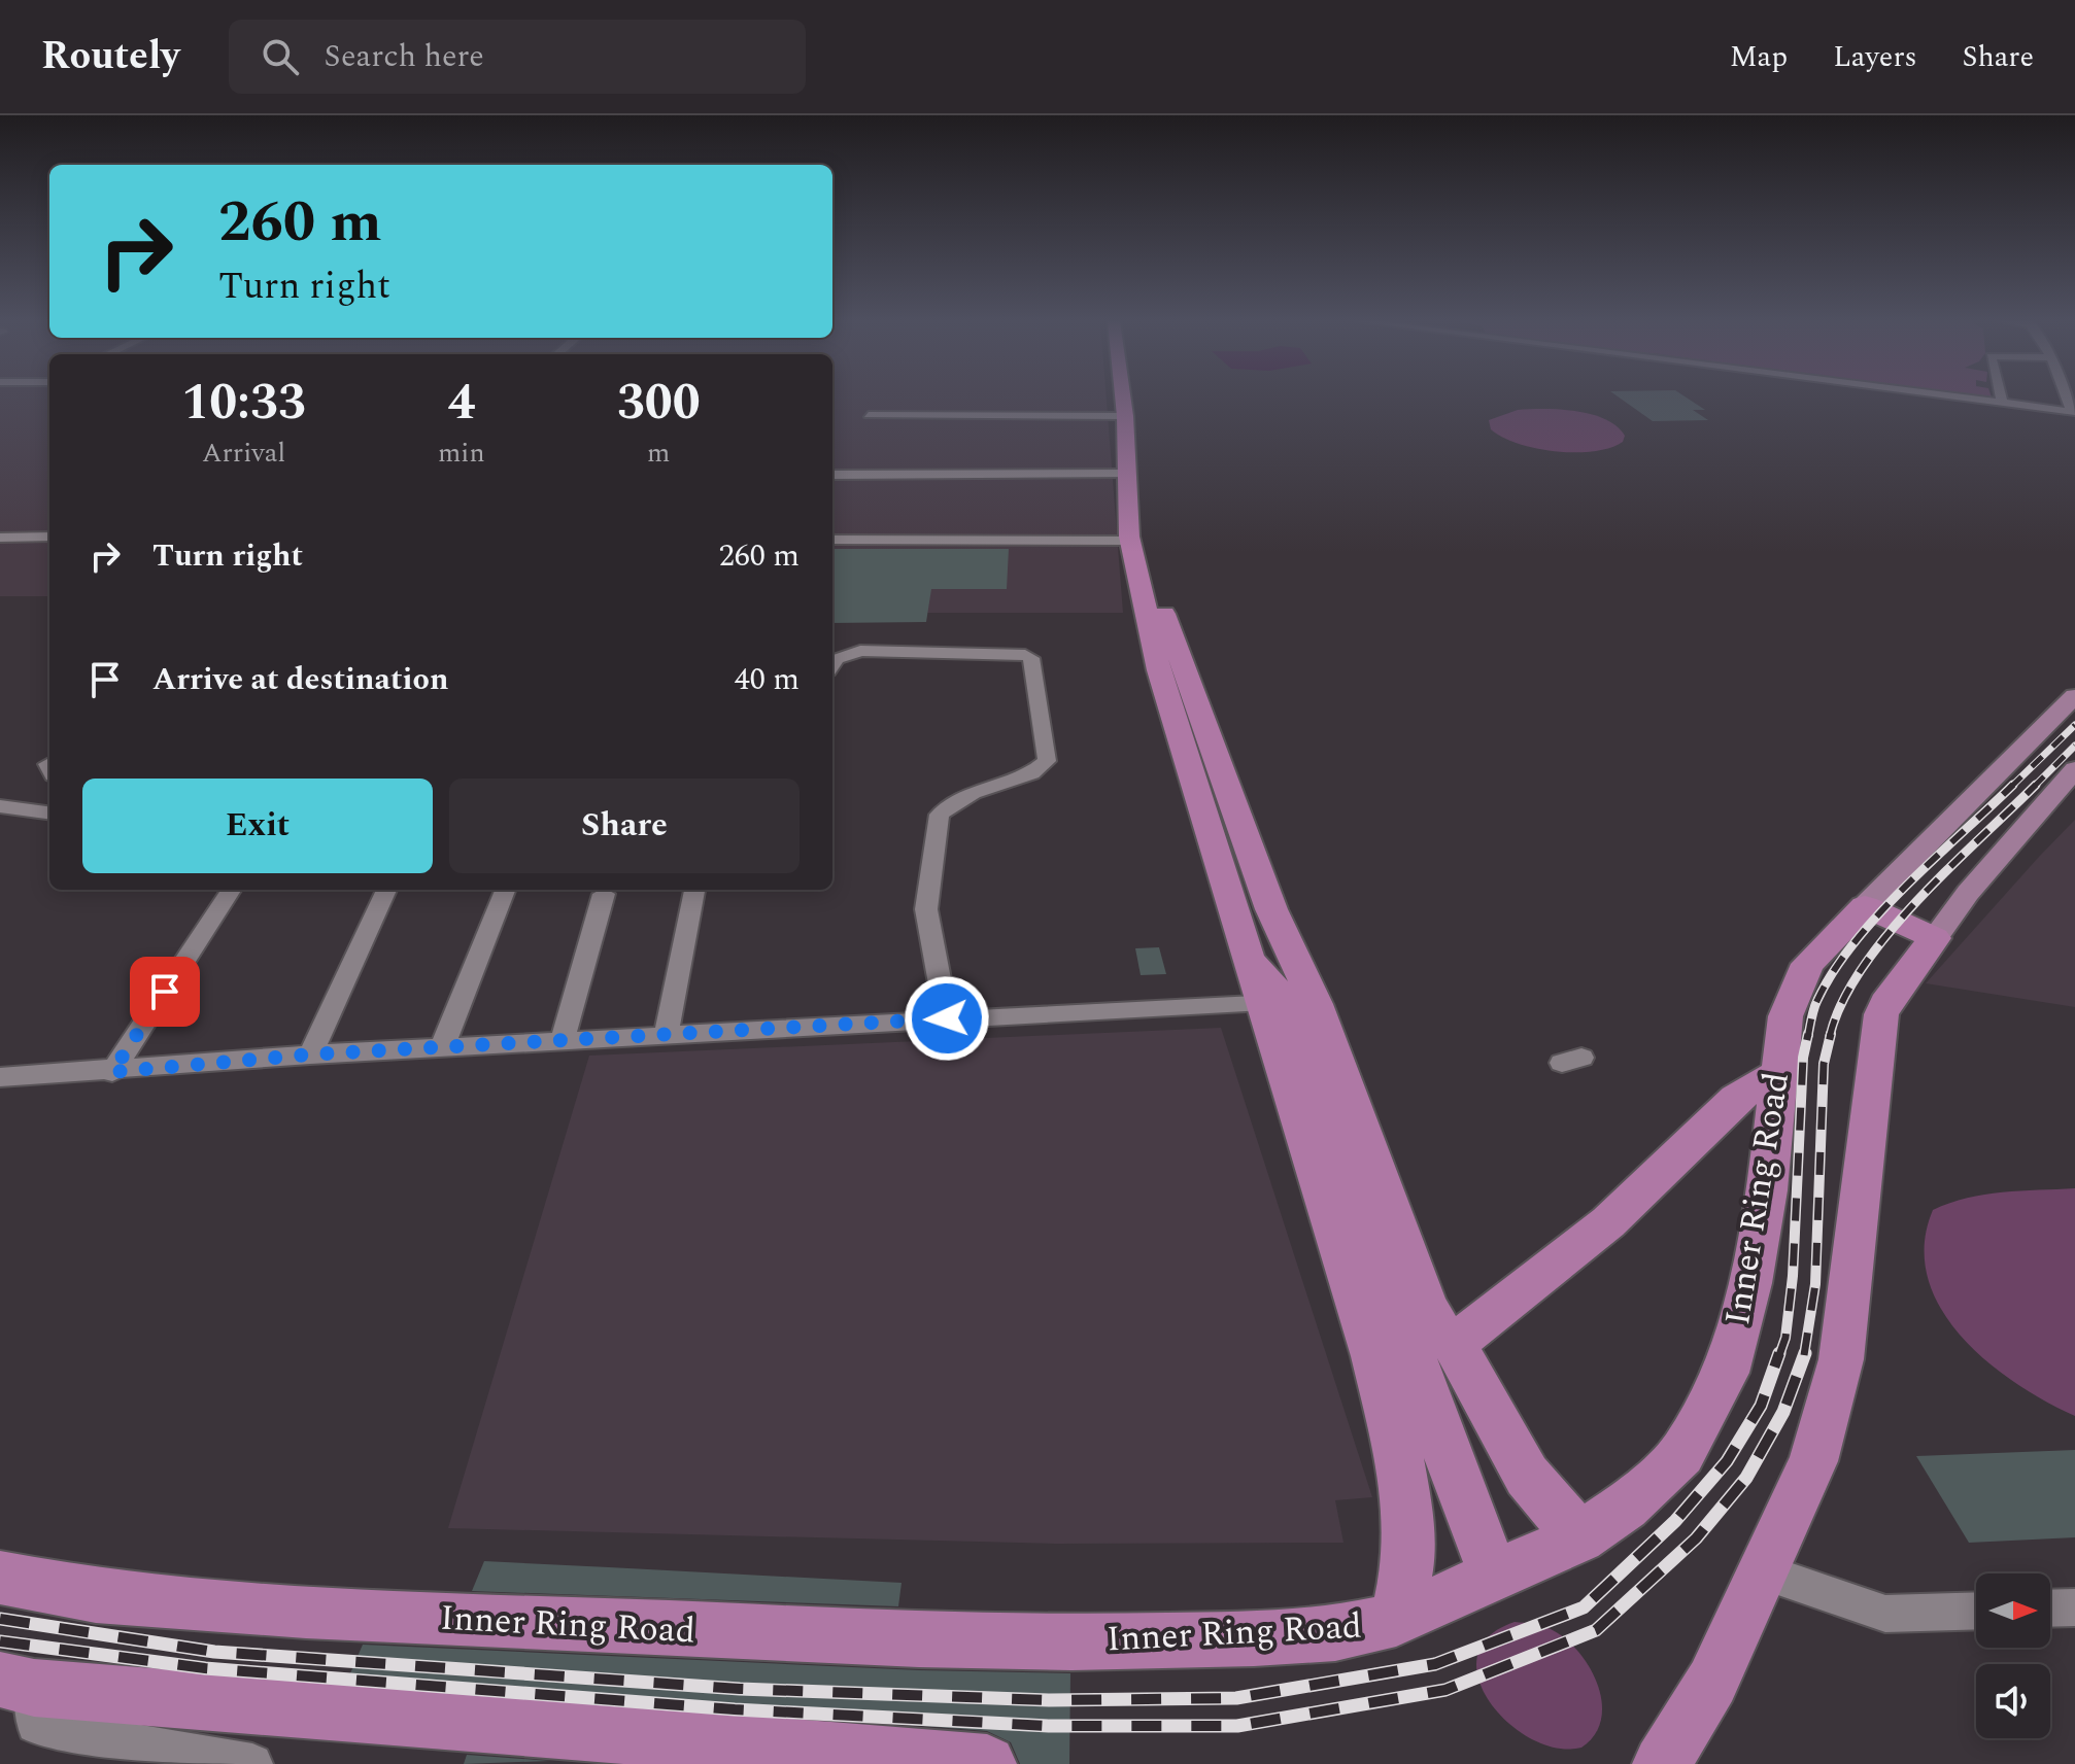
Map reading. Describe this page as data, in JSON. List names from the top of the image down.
{
  "streets": {
    "highway": ["Inner Ring Road"]
  },
  "north": "right",
  "page": {
    "header": "Routely",
    "search": "Search here",
    "nav": ["Map", "Layers", "Share"],
    "turn": ["260 m", "Turn right"],
    "eta": [
      "10:33",
      "Arrival",
      "4",
      "min",
      "300",
      "m"
    ],
    "list": [
      {
        "name": "Turn right",
        "value": "260 m"
      },
      {
        "name": "Arrive at destination",
        "value": "40 m"
      }
    ],
    "buttons": ["Exit", "Share"]
  }
}
